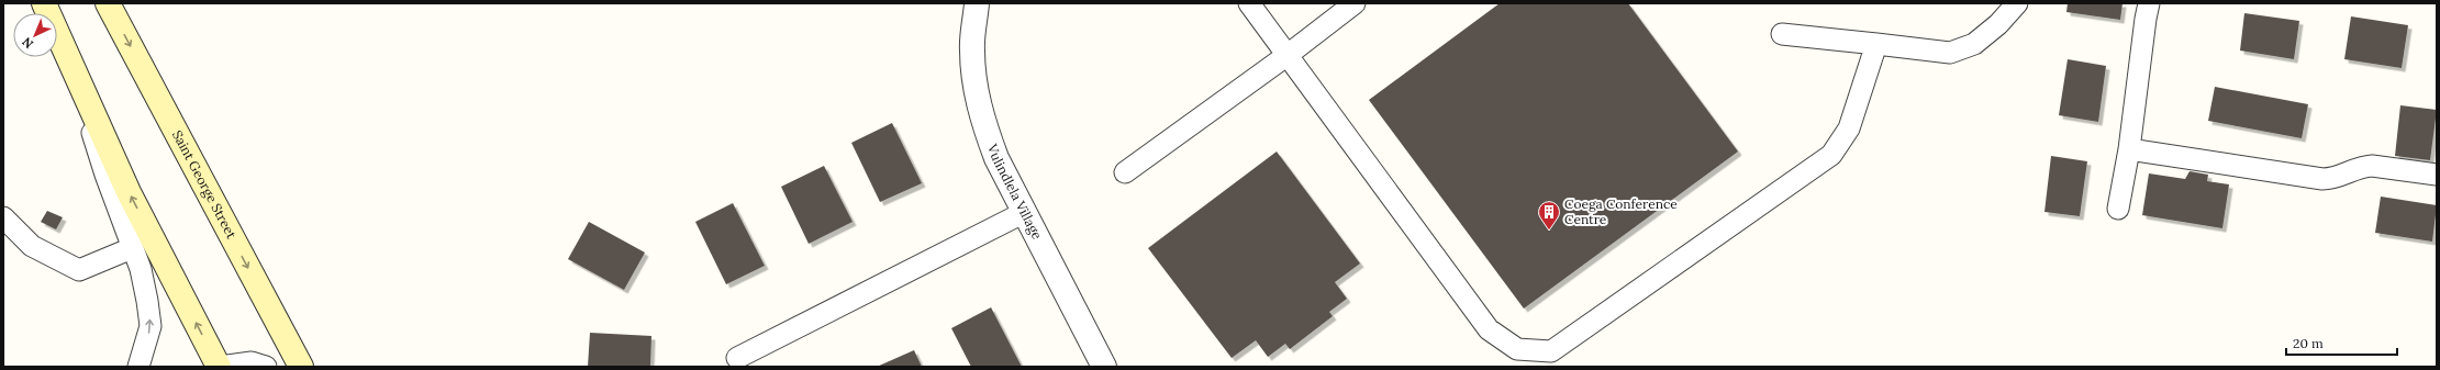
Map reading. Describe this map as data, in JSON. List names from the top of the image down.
{
  "streets": {
    "main road": ["Saint George Street"],
    "street": ["Vulindlela Village"]
  },
  "places": {
    "building": ["Coega Conference Centre"]
  },
  "scale_bar": "20 m",
  "north": "bottom left"
}
